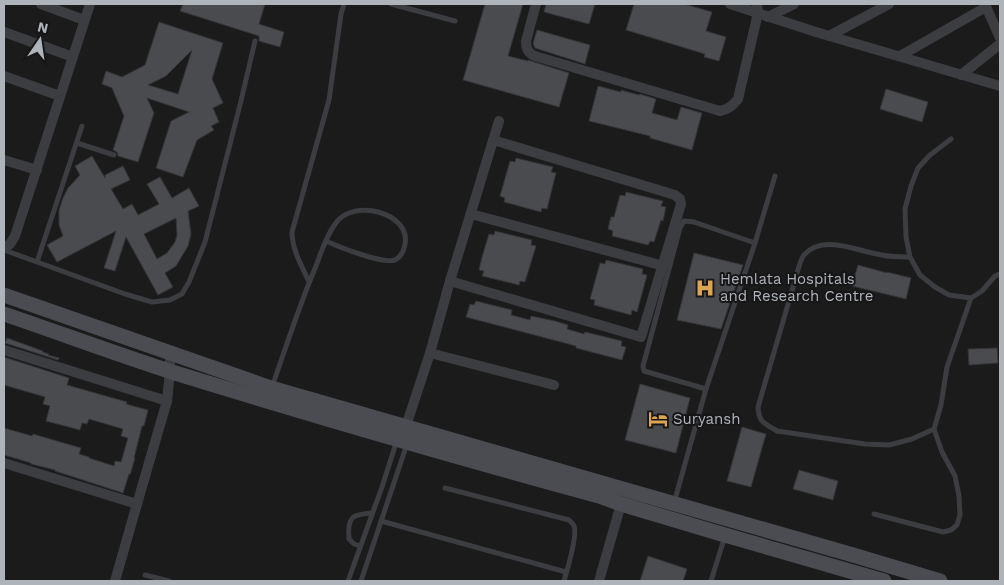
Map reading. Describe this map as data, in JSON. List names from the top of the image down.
{
  "places": {
    "hospital": ["Hemlata Hospitals and Research Centre"],
    "hotel": ["Suryansh"]
  },
  "north": "top"
}
